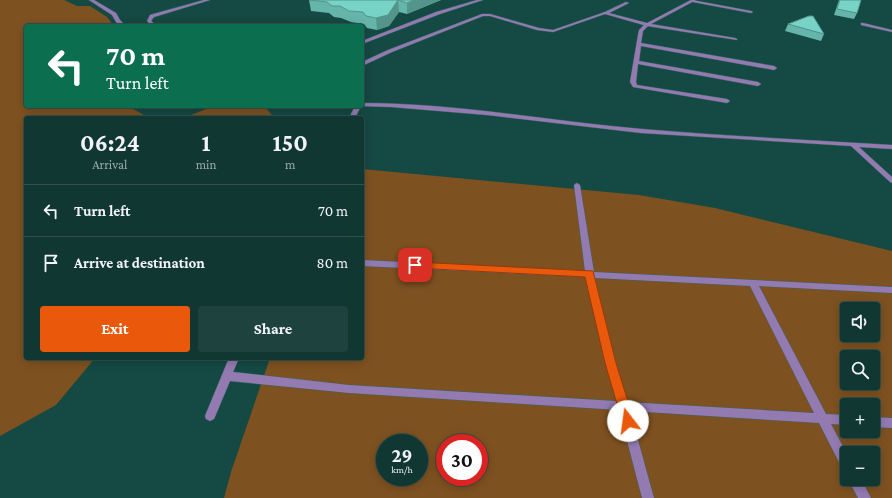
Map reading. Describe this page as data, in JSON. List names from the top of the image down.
{
  "page": {
    "turn": ["70 m", "Turn left"],
    "eta": [
      "06:24",
      "Arrival",
      "1",
      "min",
      "150",
      "m"
    ],
    "list": [
      {
        "name": "Turn left",
        "value": "70 m"
      },
      {
        "name": "Arrive at destination",
        "value": "80 m"
      }
    ],
    "buttons": ["Exit", "Share"],
    "map_buttons": ["+", "−"],
    "speed": "29 km/h",
    "limit": "30"
  }
}
